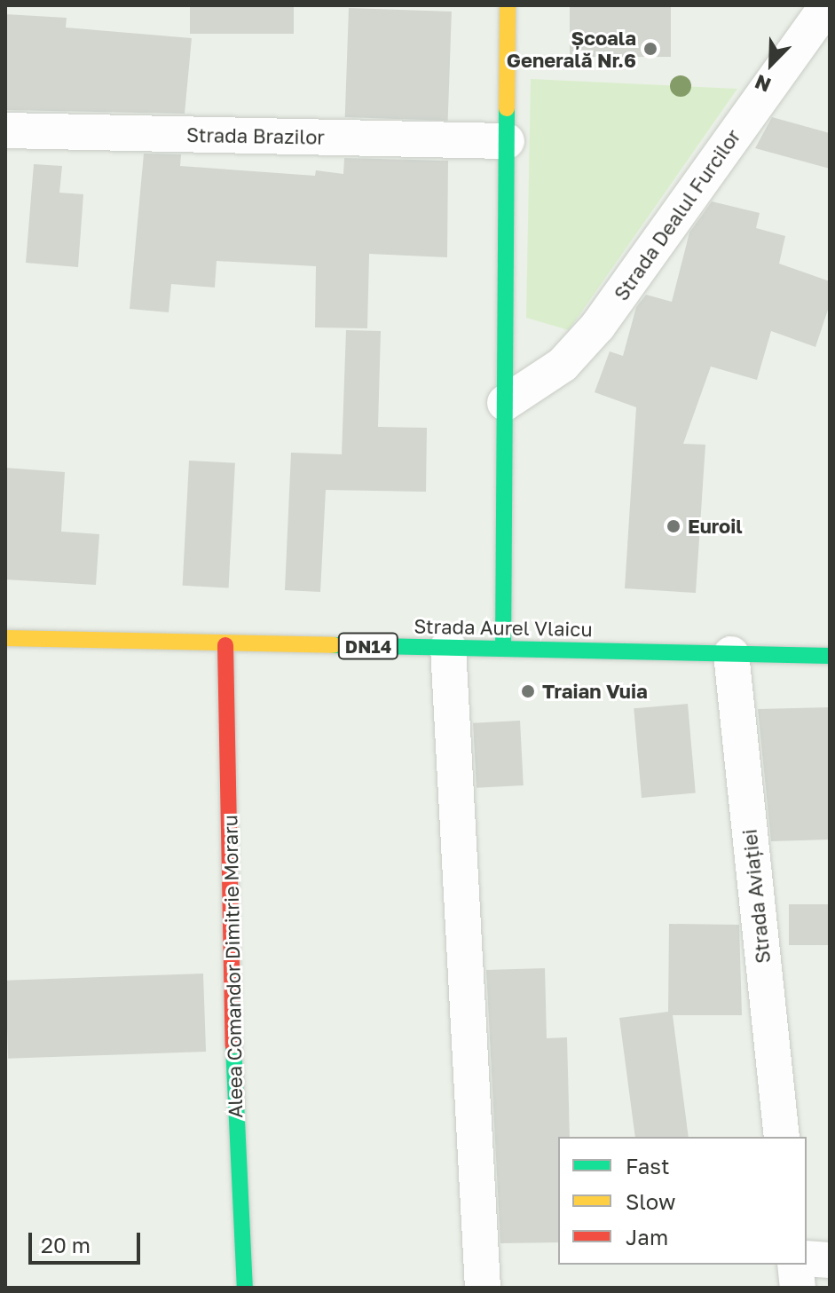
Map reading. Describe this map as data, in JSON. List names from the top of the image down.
{
  "streets": {
    "street": [
      "Strada Brazilor",
      "Strada Dealul Furcilor",
      "Strada Aurel Vlaicu",
      "DN14",
      "Strada Aviației",
      "Aleea Comandor Dimitrie Moraru"
    ]
  },
  "crossings": [
    ["Strada Aurel Vlaicu", "Strada Aviației"],
    ["Strada Aurel Vlaicu", "Aleea Comandor Dimitrie Moraru"]
  ],
  "places": ["Școala Generală Nr.6", "Euroil", "Traian Vuia"],
  "legend": ["Fast", "Slow", "Jam"],
  "scale_bar": "20 m",
  "north": "bottom left"
}
